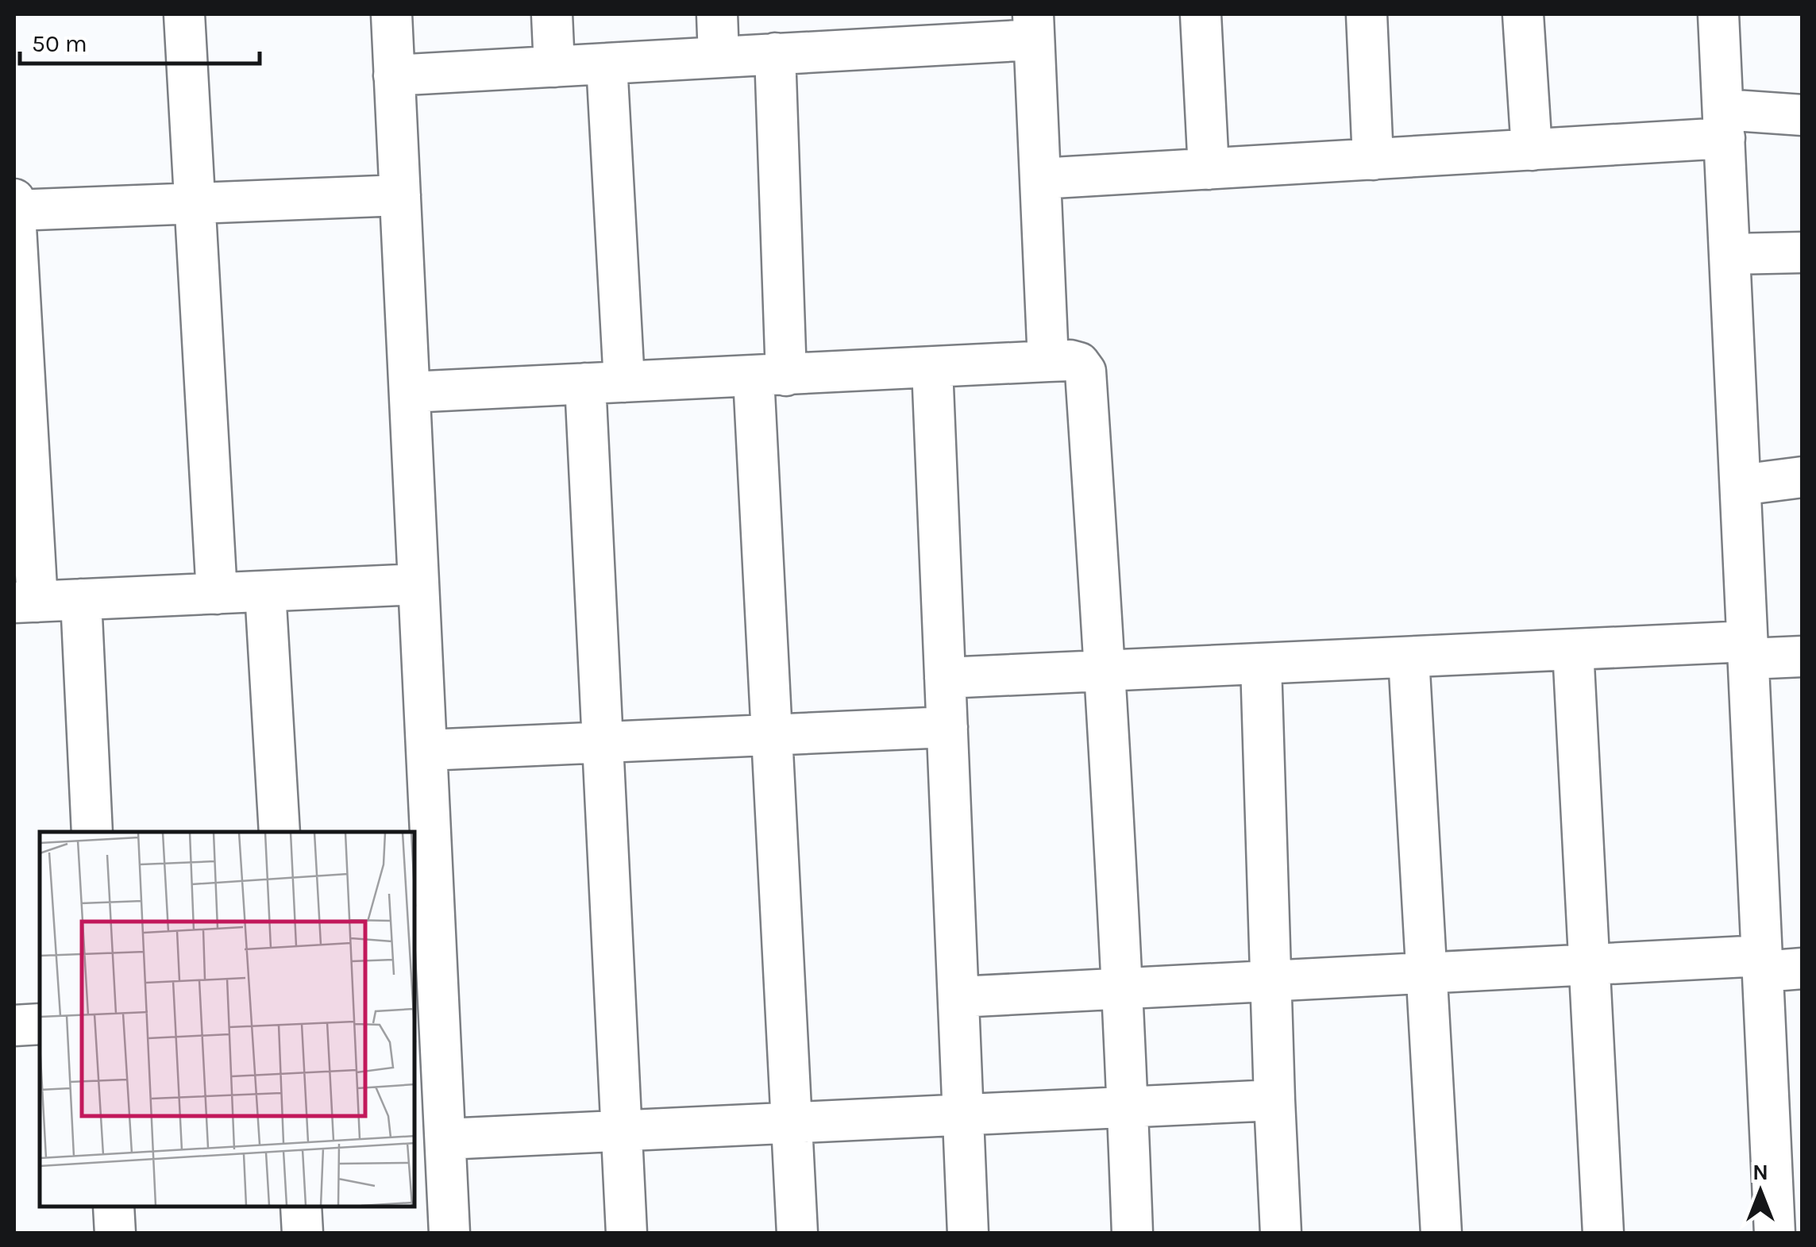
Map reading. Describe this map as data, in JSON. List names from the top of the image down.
{
  "scale_bar": "50 m",
  "north": "top"
}
